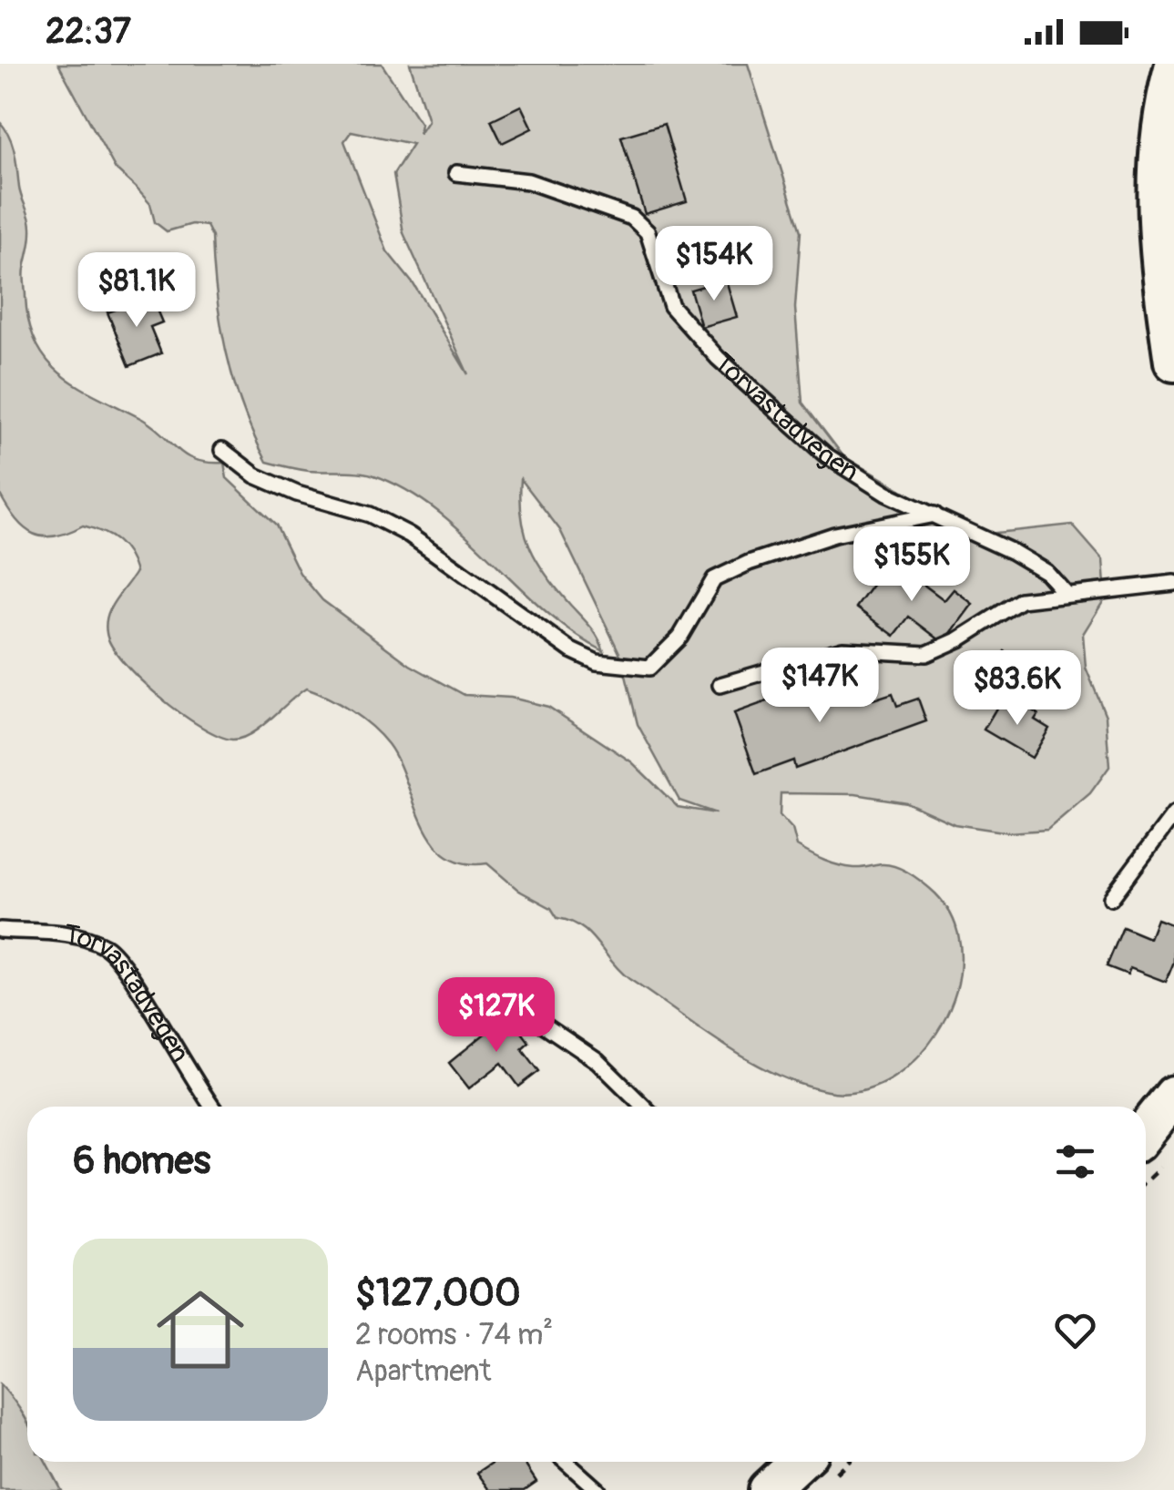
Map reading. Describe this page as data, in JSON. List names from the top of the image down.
{
  "streets": {
    "lane": ["Torvastadvegen"]
  },
  "page": {
    "status": "22:37",
    "price": [
      "$154K",
      "$81.1K",
      "$155K",
      "$147K",
      "$83.6K",
      "$127K"
    ],
    "heading": "6 homes",
    "list": [
      {
        "name": "$127,000",
        "note": "2 rooms · 74 m² · Apartment"
      }
    ]
  }
}
